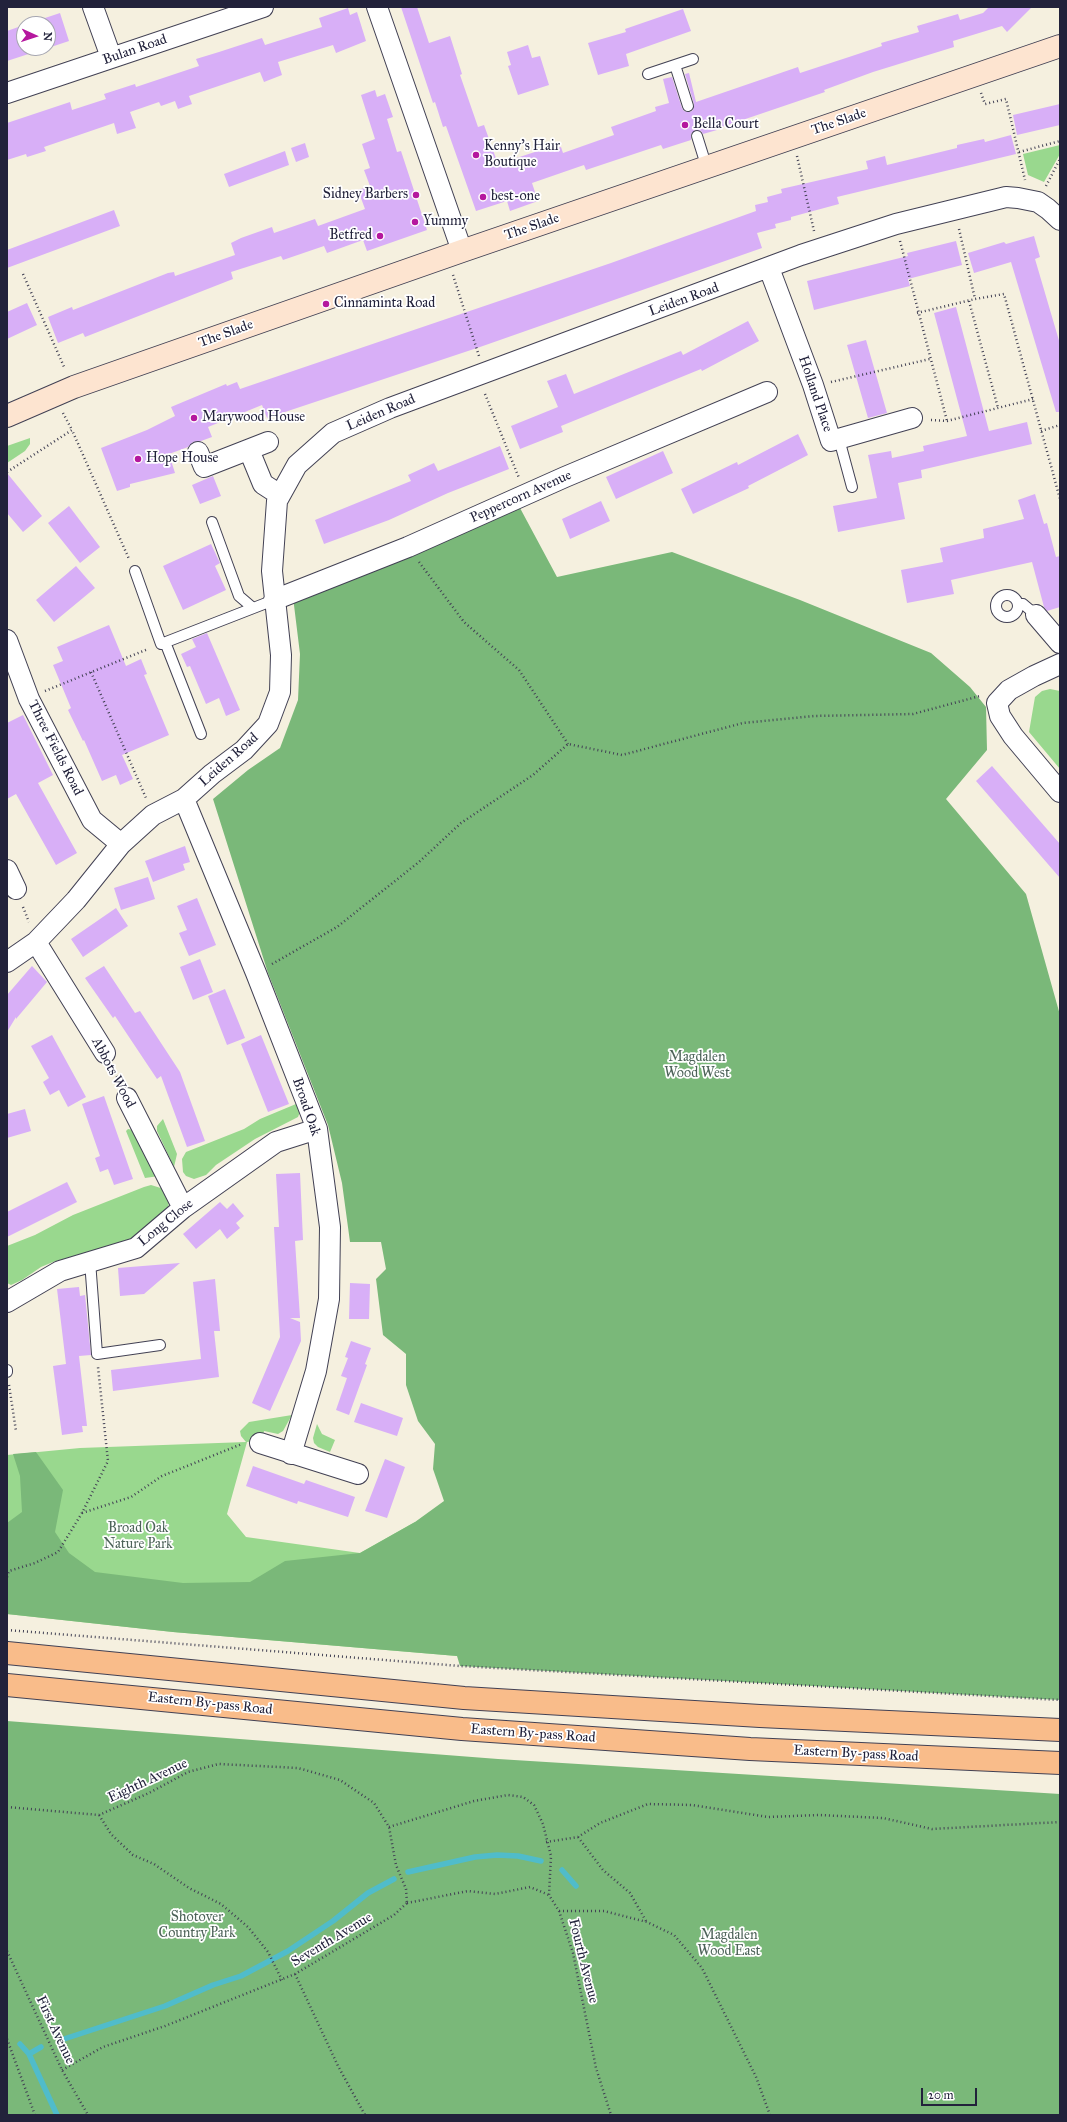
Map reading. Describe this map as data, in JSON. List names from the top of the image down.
{
  "streets": {
    "highway": ["Eastern By-pass Road"],
    "main road": ["The Slade"],
    "street": [
      "Bulan Road",
      "Leiden Road",
      "Holland Place",
      "Peppercorn Avenue",
      "Three Fields Road",
      "Abbots Wood",
      "Broad Oak",
      "Long Close"
    ],
    "path": [
      "Eighth Avenue",
      "Seventh Avenue",
      "Fourth Avenue",
      "First Avenue"
    ]
  },
  "crossings": [
    ["Leiden Road", "Holland Place"],
    ["Leiden Road", "Peppercorn Avenue"],
    ["Leiden Road", "Three Fields Road"],
    ["Leiden Road", "Abbots Wood"],
    ["Leiden Road", "Broad Oak"],
    ["Abbots Wood", "Long Close"],
    ["Broad Oak", "Long Close"],
    ["Seventh Avenue", "First Avenue"]
  ],
  "parks": [
    "Magdalen Wood West",
    "Broad Oak Nature Park",
    "Shotover Country Park",
    "Magdalen Wood East"
  ],
  "places": [
    "Bella Court",
    "Kenny's Hair Boutique",
    "Sidney Barbers",
    "best-one",
    "Yummy",
    "Betfred",
    "Cinnaminta Road",
    "Marywood House",
    "Hope House"
  ],
  "scale_bar": "20 m",
  "north": "right"
}
